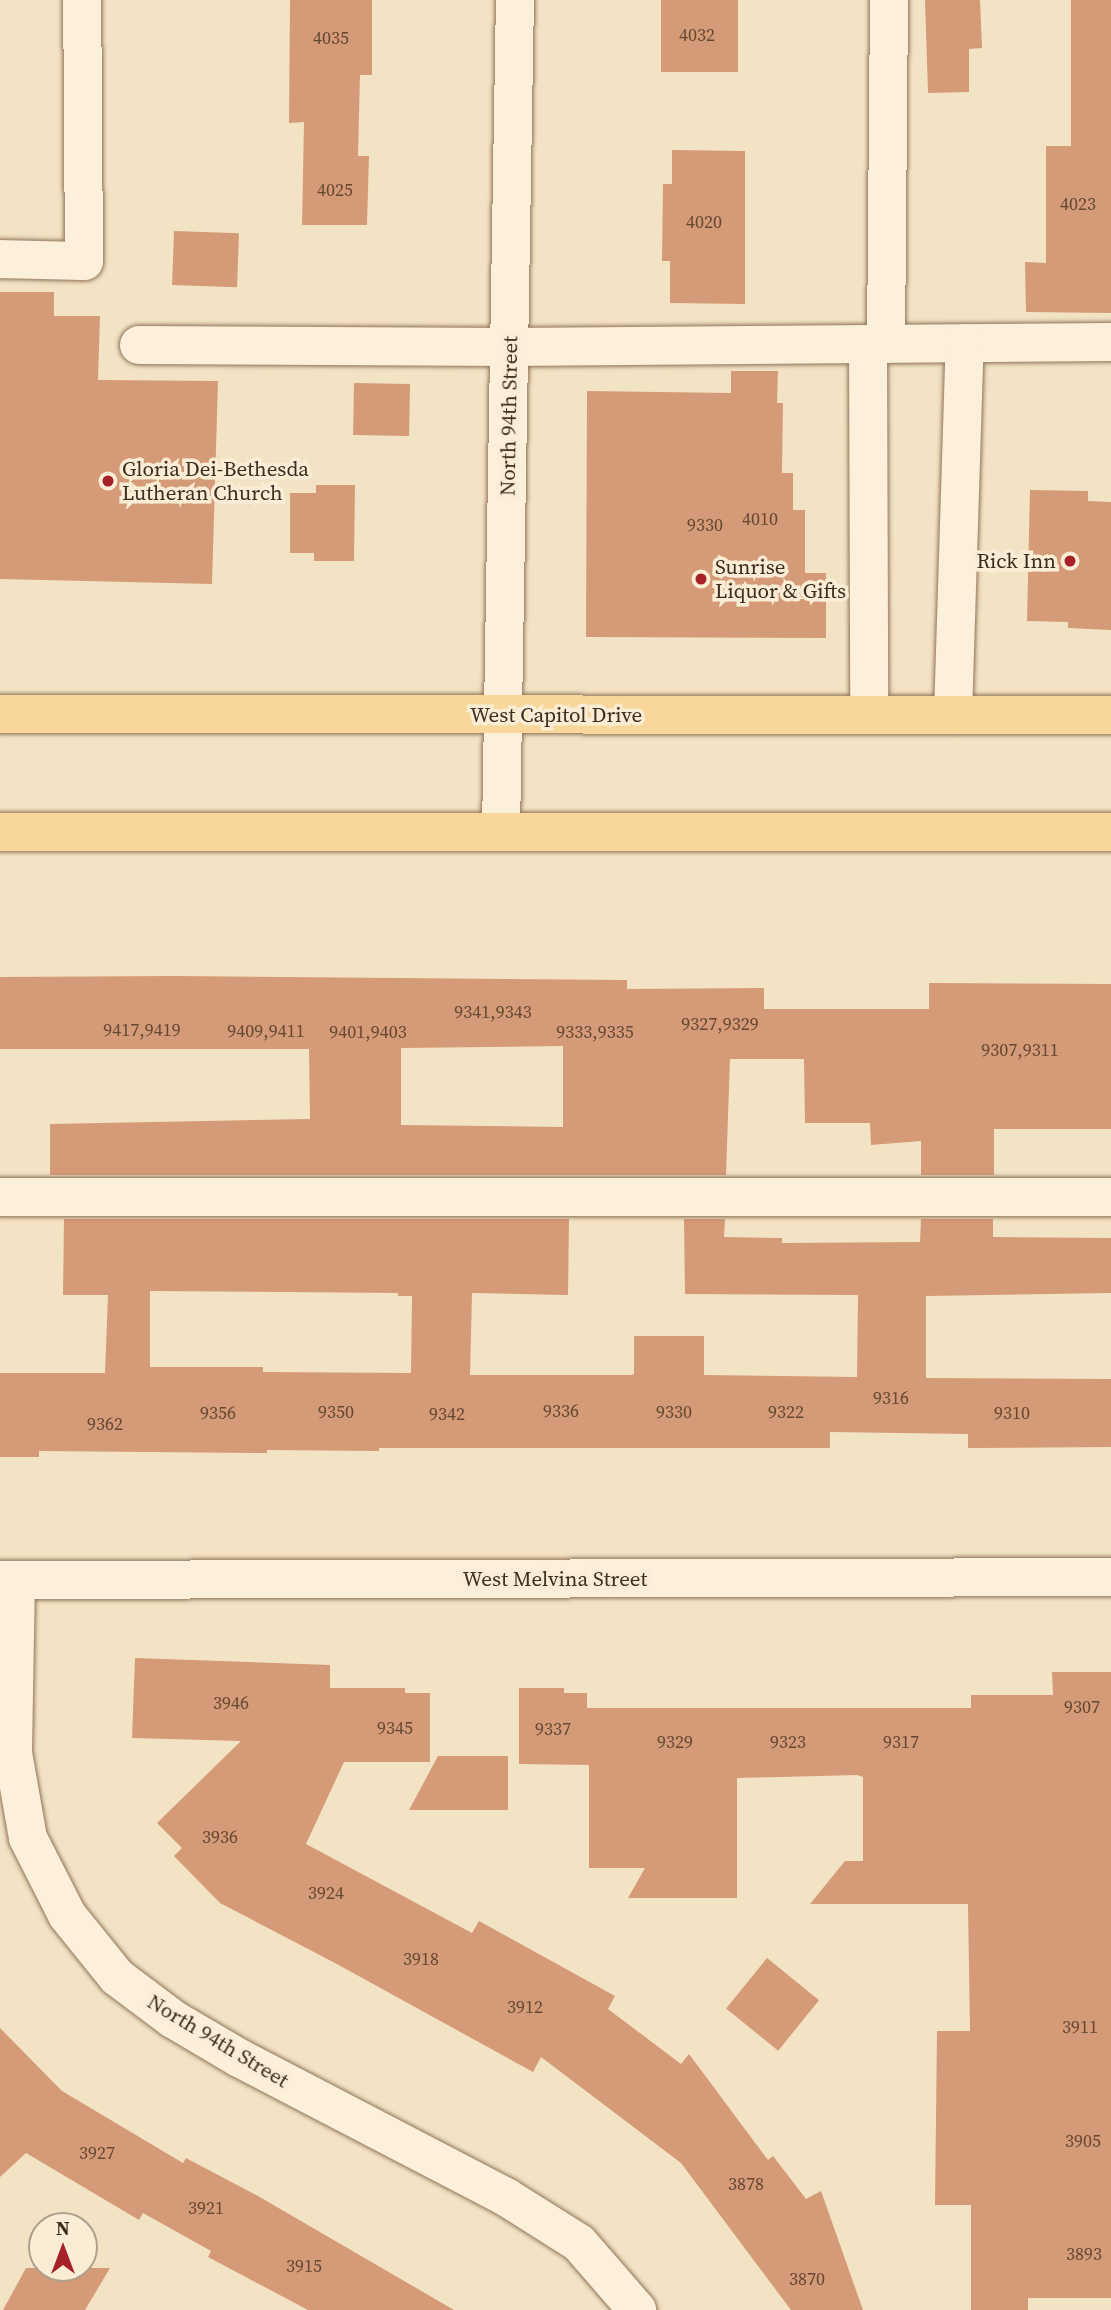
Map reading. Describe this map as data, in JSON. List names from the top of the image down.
{
  "streets": {
    "main road": ["West Capitol Drive"],
    "street": ["North 94th Street", "West Melvina Street"]
  },
  "crossings": [
    ["North 94th Street", "West Capitol Drive"],
    ["North 94th Street", "West Melvina Street"]
  ],
  "places": ["Gloria Dei-Bethesda Lutheran Church", "Rick Inn", "Sunrise Liquor & Gifts"],
  "house_numbers": [
    "4032",
    "4035",
    "4025",
    "4023",
    "4020",
    "4010",
    "9330",
    "9341,9343",
    "9327,9329",
    "9417,9419",
    "9409,9411",
    "9401,9403",
    "9333,9335",
    "9307,9311",
    "9316",
    "9336",
    "9350",
    "9330",
    "9322",
    "9356",
    "9310",
    "9342",
    "9362",
    "3946",
    "9307",
    "9345",
    "9337",
    "9329",
    "9323",
    "9317",
    "3936",
    "3924",
    "3918",
    "3912",
    "3911",
    "3905",
    "3927",
    "3878",
    "3921",
    "3893",
    "3915",
    "3870"
  ],
  "north": "top"
}
